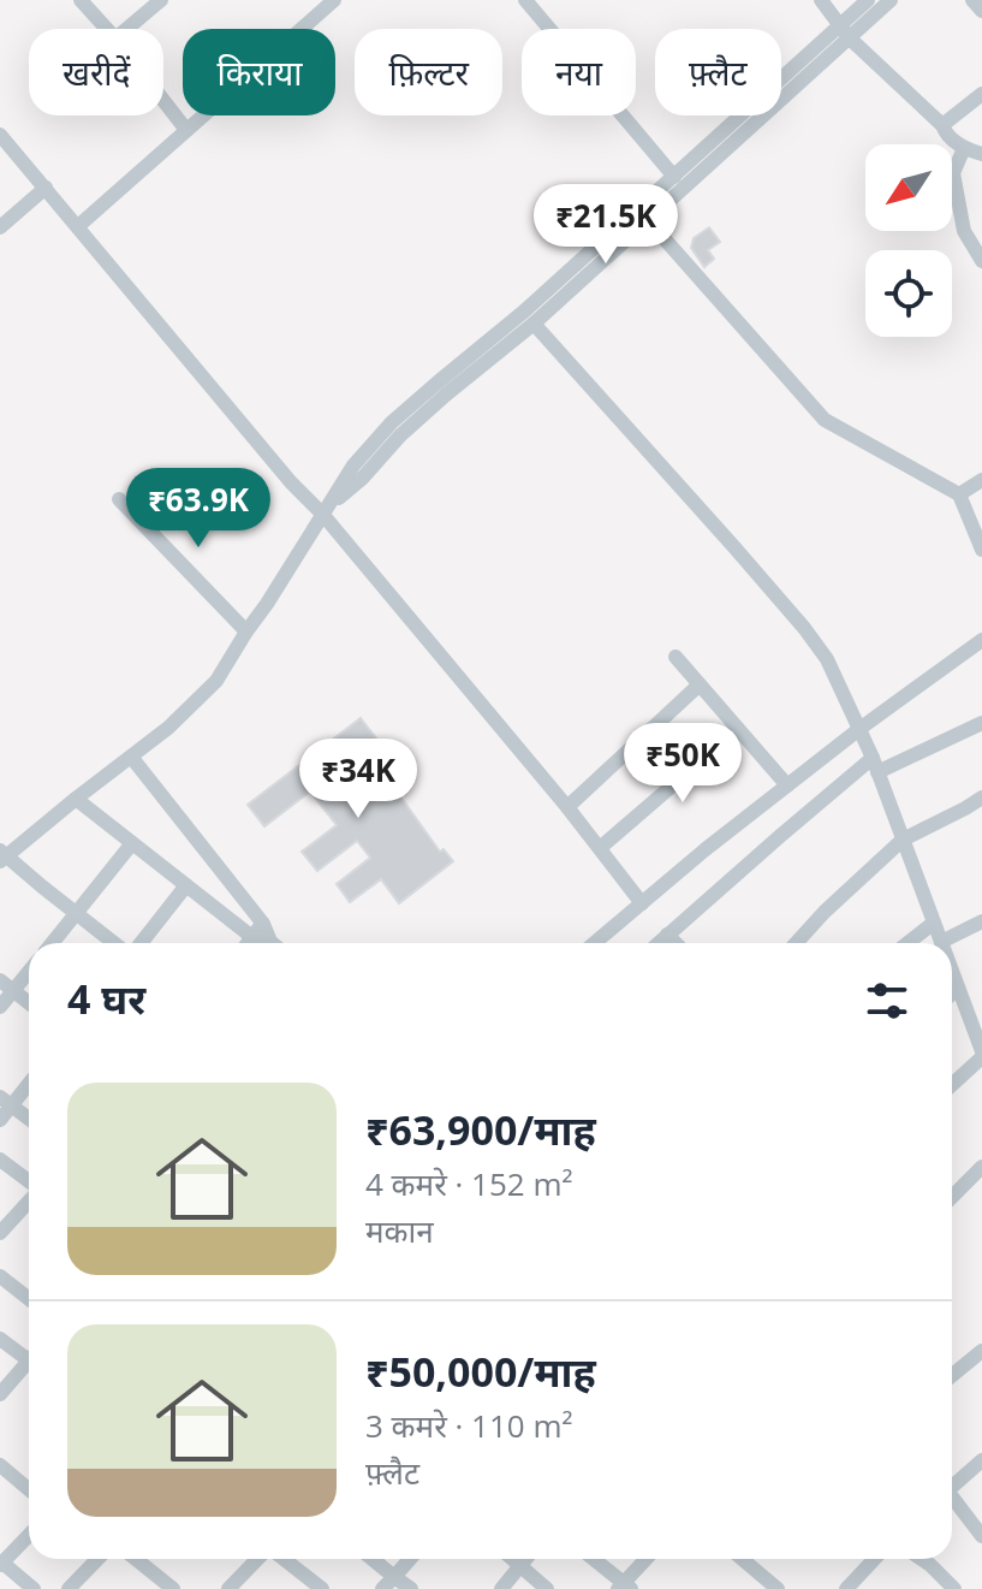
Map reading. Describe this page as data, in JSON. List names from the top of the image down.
{
  "north": "bottom left",
  "page": {
    "chip": [
      "खरीदें",
      "किराया",
      "फ़िल्टर",
      "नया",
      "फ़्लैट"
    ],
    "price": [
      "₹21.5K",
      "₹63.9K",
      "₹50K",
      "₹34K"
    ],
    "heading": "4 घर",
    "list": [
      {
        "name": "₹63,900/माह",
        "note": "4 कमरे · 152 m² · मकान"
      },
      {
        "name": "₹50,000/माह",
        "note": "3 कमरे · 110 m² · फ़्लैट"
      }
    ]
  }
}
